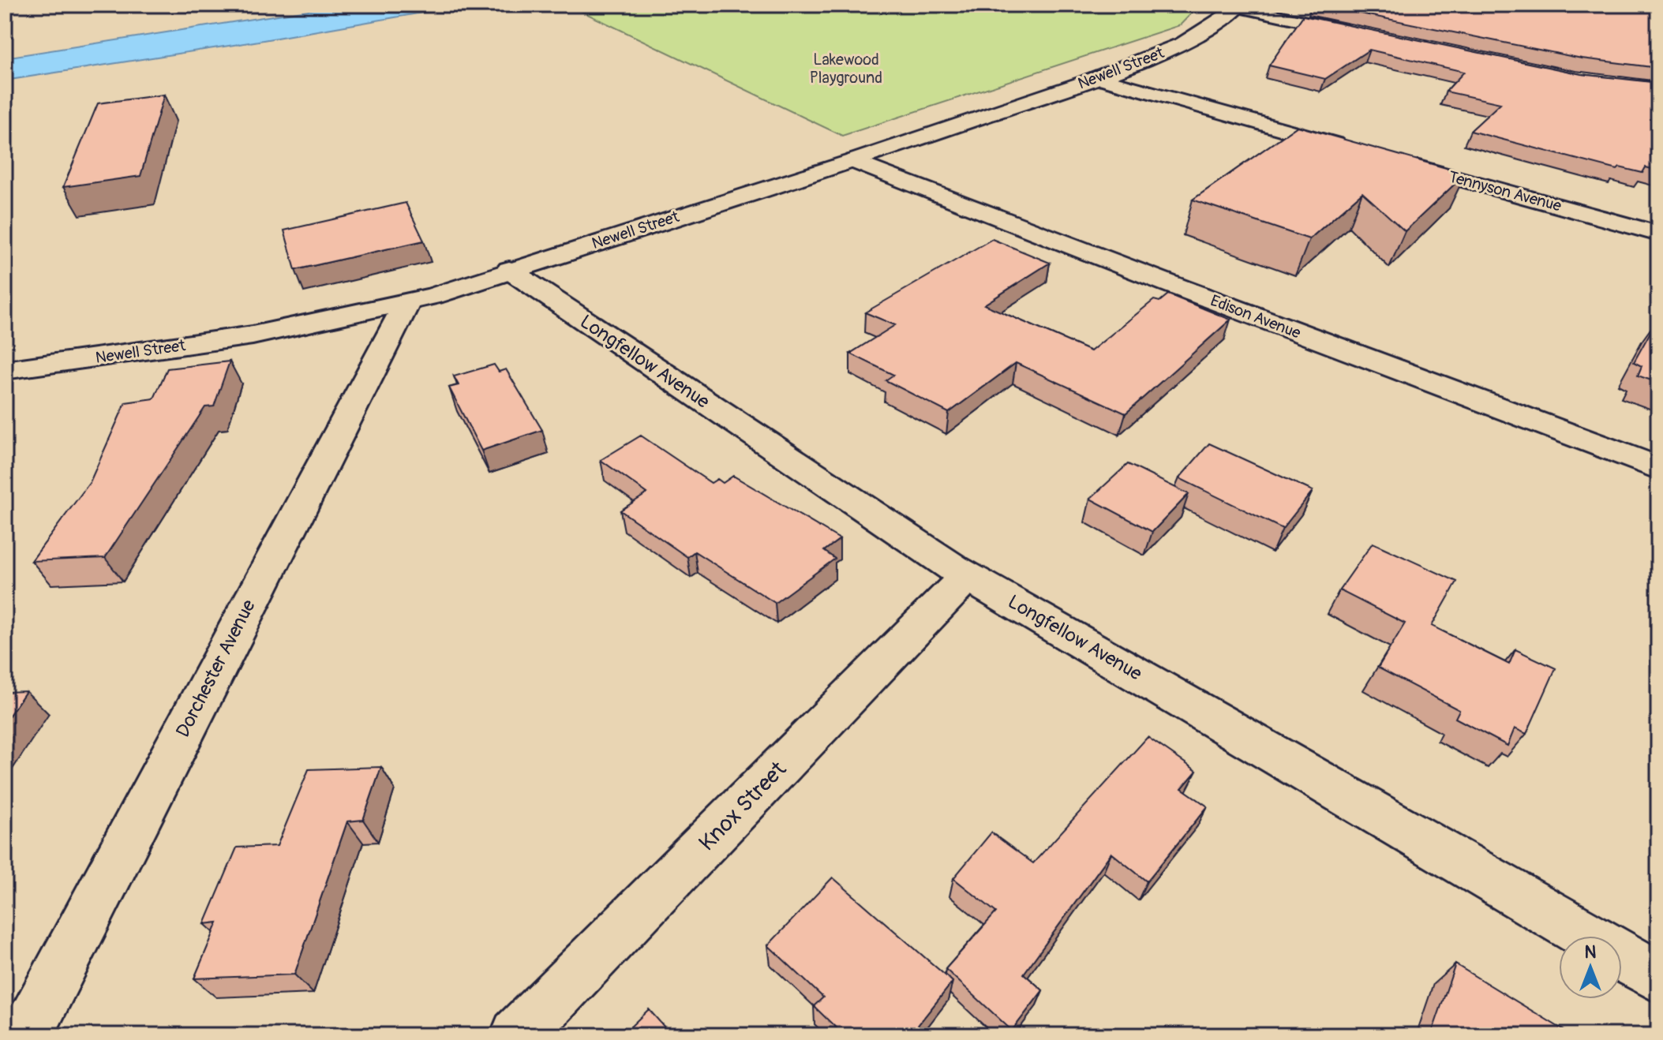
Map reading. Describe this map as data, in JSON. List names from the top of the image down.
{
  "streets": {
    "street": [
      "Newell Street",
      "Tennyson Avenue",
      "Edison Avenue",
      "Longfellow Avenue",
      "Dorchester Avenue",
      "Knox Street"
    ]
  },
  "crossings": [
    ["Newell Street", "Edison Avenue"],
    ["Newell Street", "Longfellow Avenue"],
    ["Newell Street", "Dorchester Avenue"],
    ["Longfellow Avenue", "Knox Street"]
  ],
  "parks": ["Lakewood Playground"],
  "north": "top"
}
